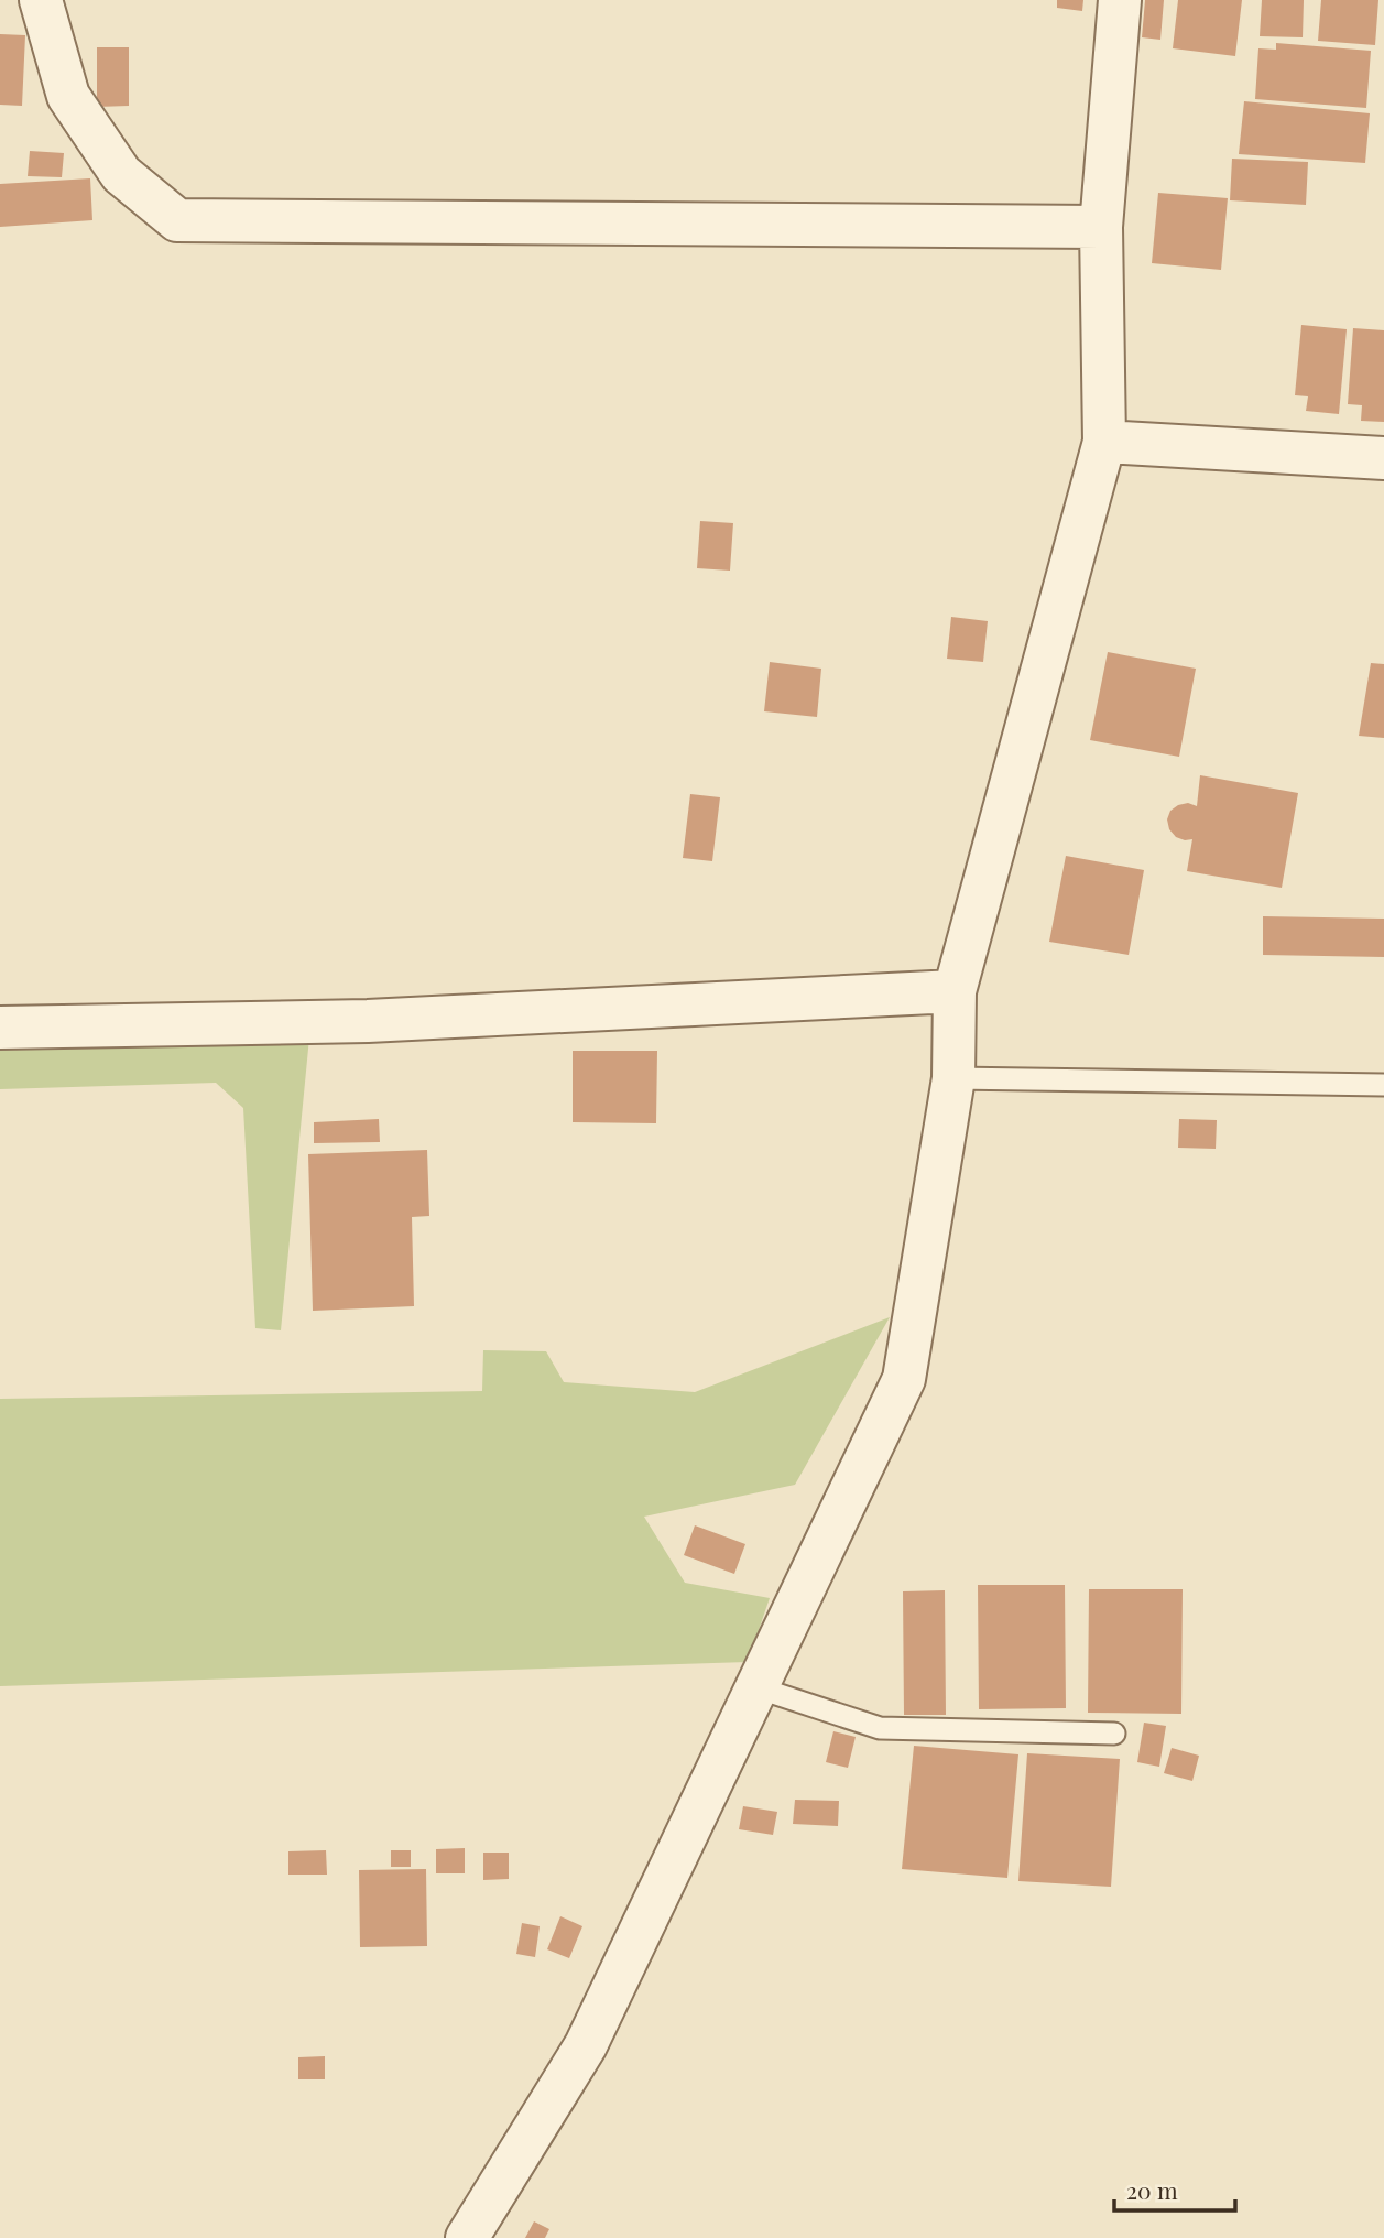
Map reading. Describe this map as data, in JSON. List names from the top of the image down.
{
  "scale_bar": "20 m"
}
